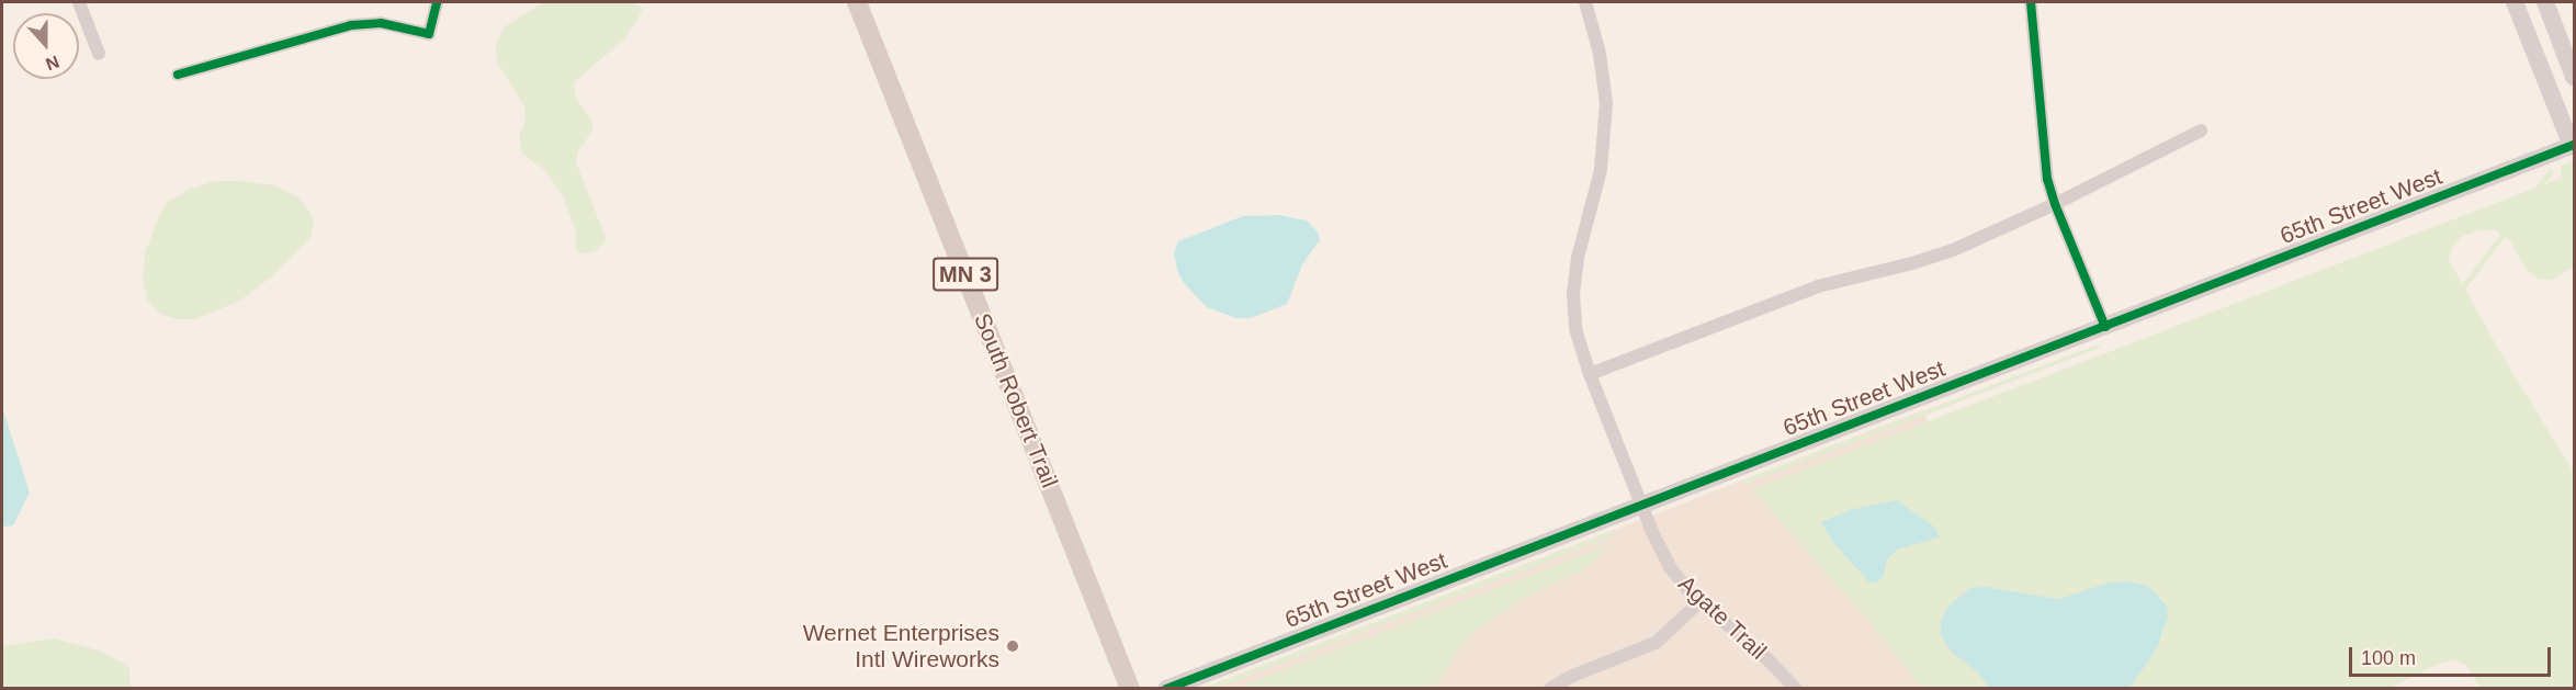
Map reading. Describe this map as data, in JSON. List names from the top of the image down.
{
  "streets": {
    "main road": ["MN 3", "South Robert Trail"],
    "street": ["65th Street West", "Agate Trail"]
  },
  "crossings": [
    ["65th Street West", "Agate Trail"]
  ],
  "places": ["Wernet Enterprises Intl Wireworks"],
  "scale_bar": "100 m",
  "north": "bottom"
}
